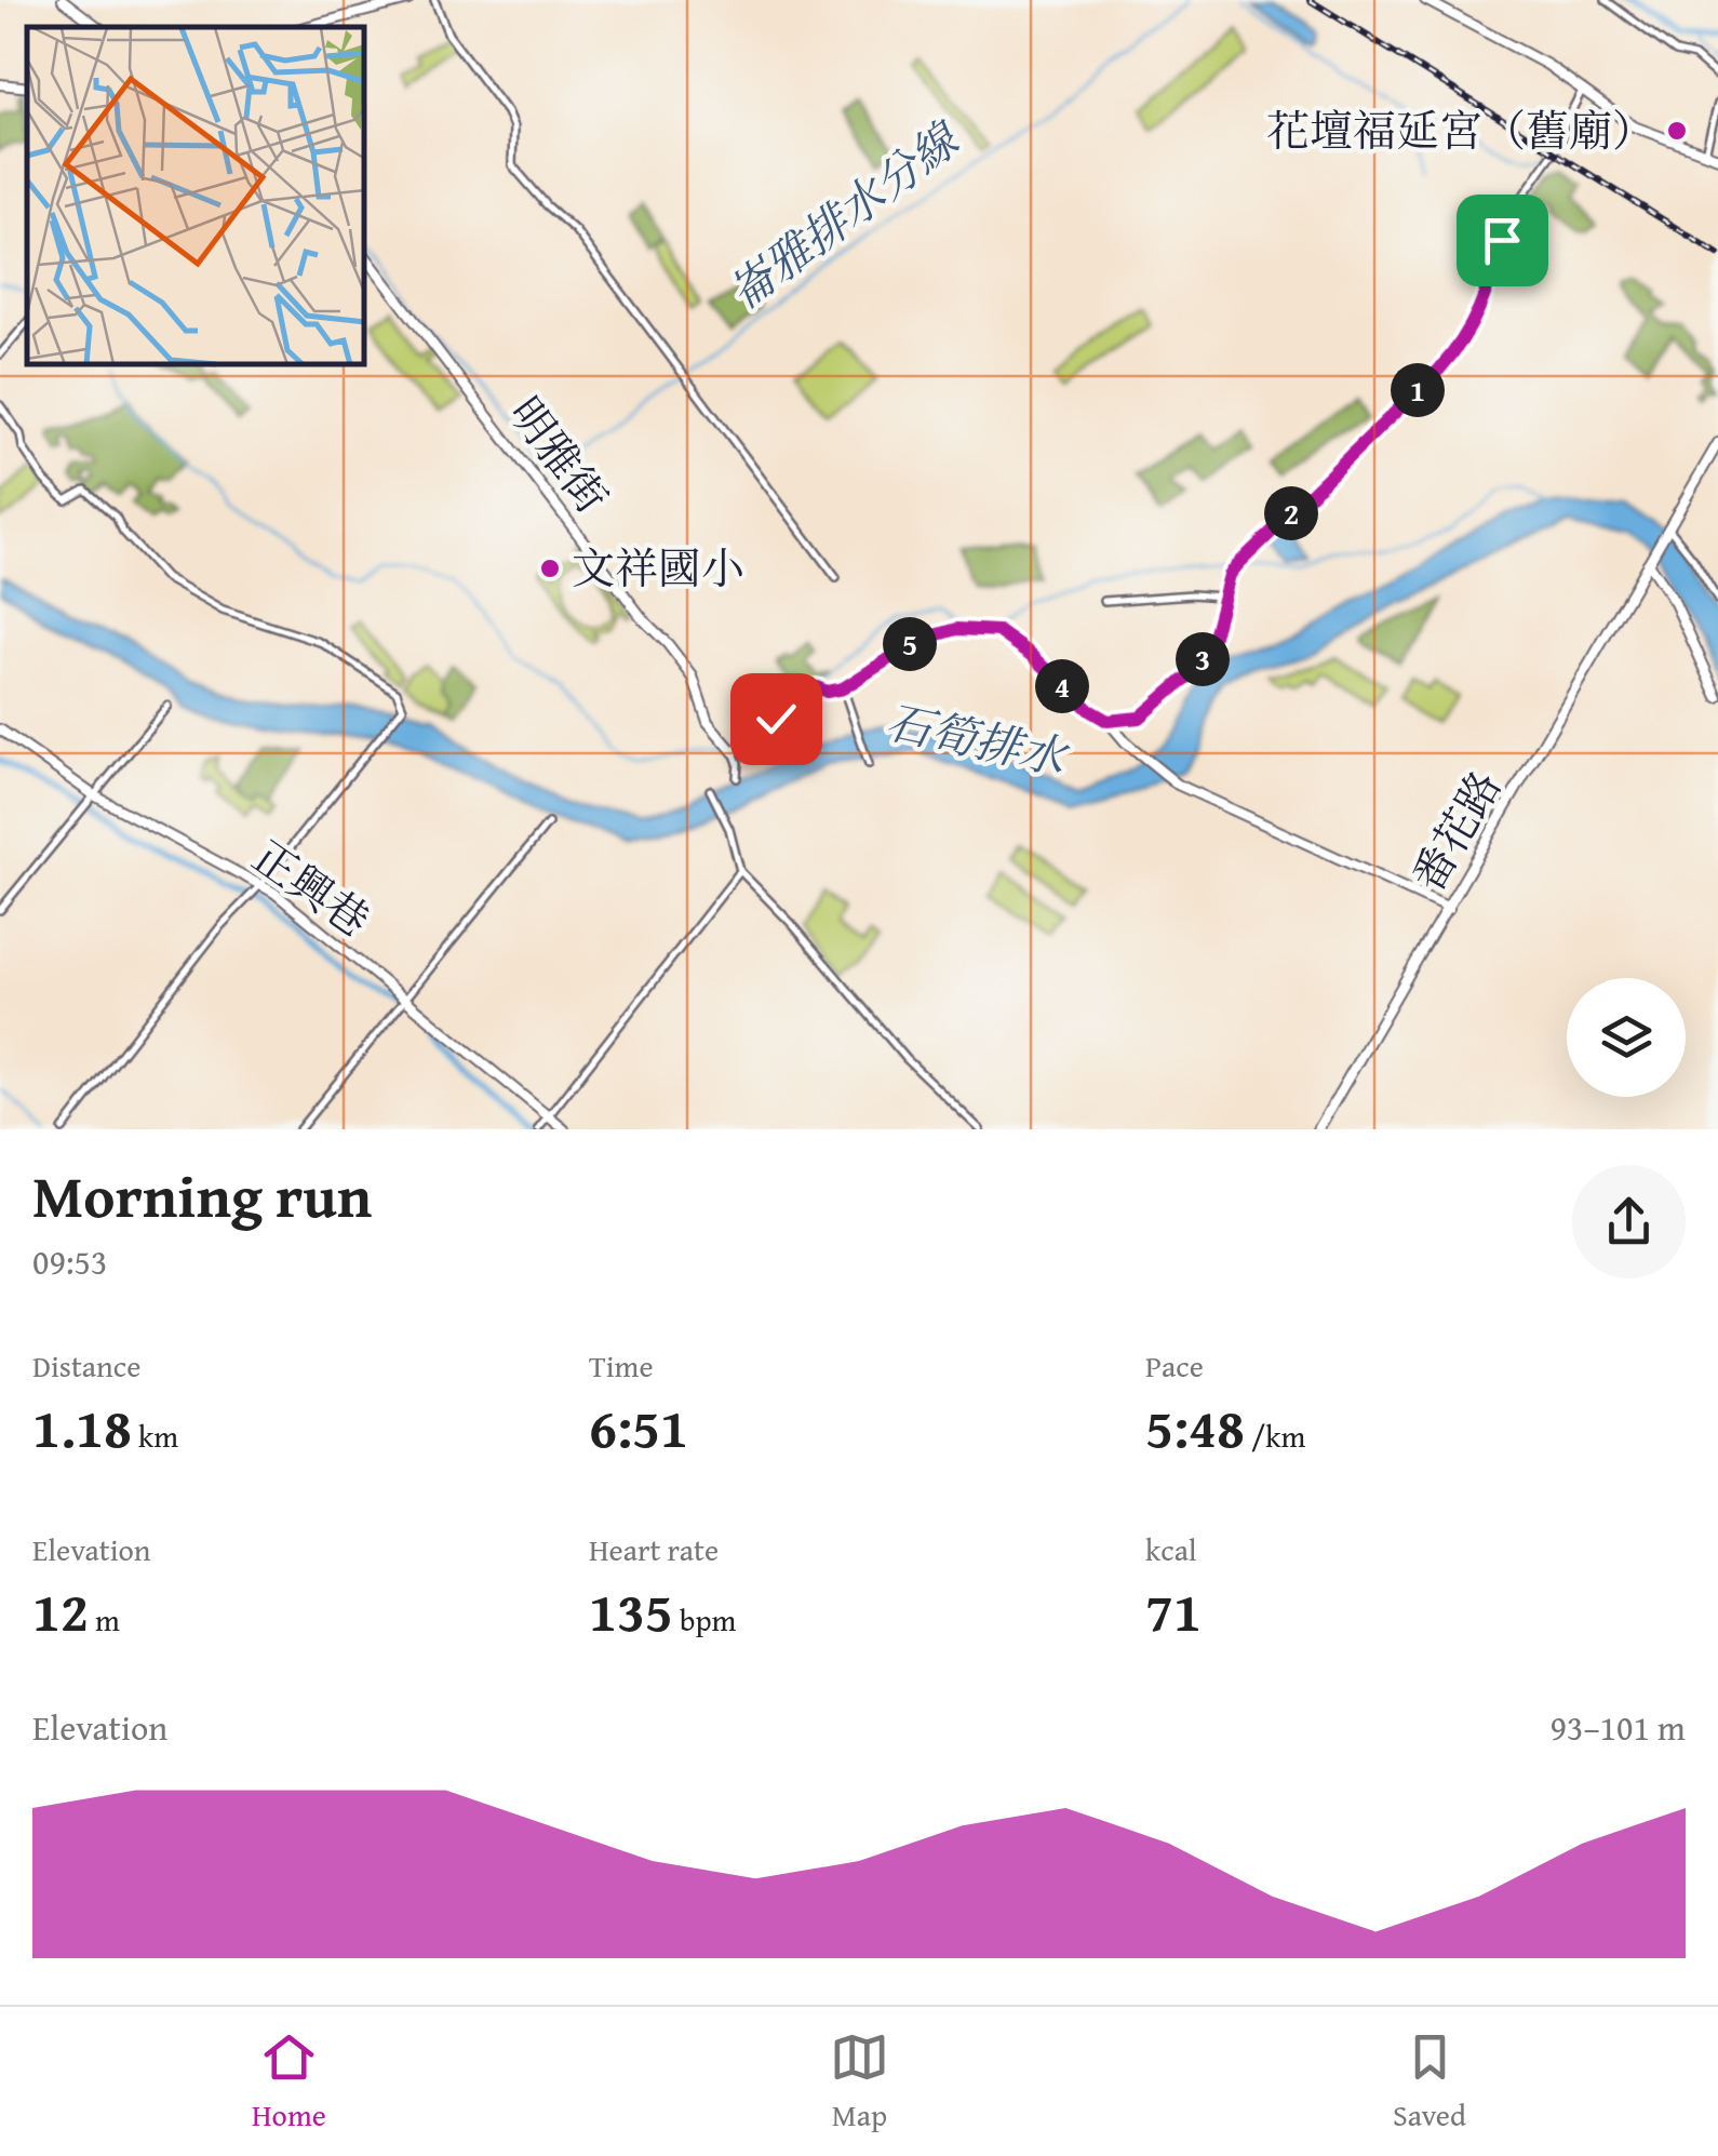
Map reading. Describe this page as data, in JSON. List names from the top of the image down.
{
  "streets": {
    "street": ["明雅街", "番花路", "正興巷"]
  },
  "water": ["崙雅排水分線", "石筍排水"],
  "places": ["花壇福延宮（舊廟）", "文祥國小"],
  "page": {
    "pins": [
      "1",
      "2",
      "5",
      "3",
      "4"
    ],
    "heading": ["Morning run", "09:53"],
    "stats": [
      ["Distance", "1.18 km"],
      ["Time", "6:51"],
      ["Pace", "5:48 /km"],
      ["Elevation", "12 m"],
      ["Heart rate", "135 bpm"],
      ["kcal", "71"]
    ],
    "chart": ["Elevation", "93–101 m"],
    "tabs": ["Home", "Map", "Saved"]
  }
}
